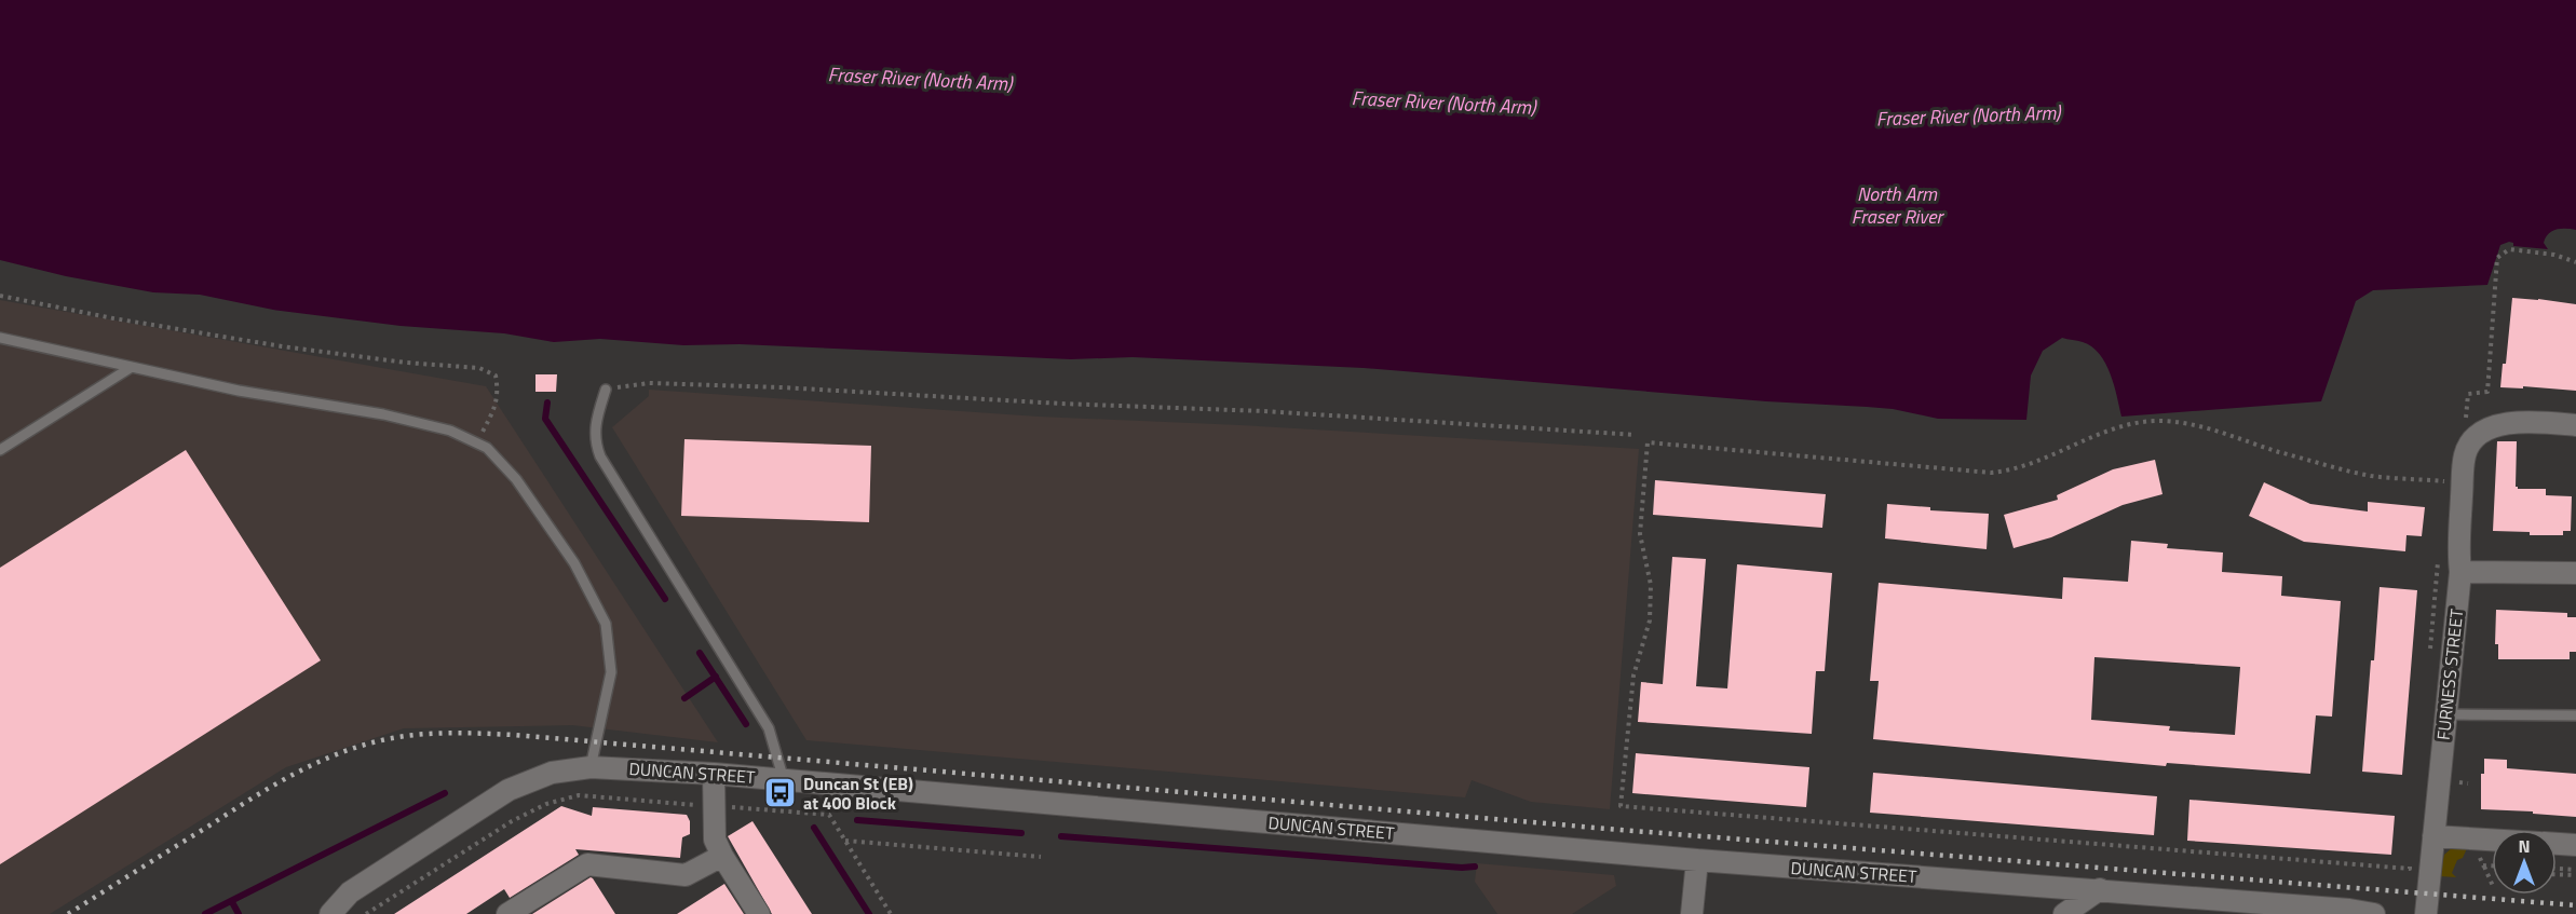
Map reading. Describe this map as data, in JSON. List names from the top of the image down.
{
  "streets": {
    "street": ["FURNESS STREET", "DUNCAN STREET"]
  },
  "water": ["Fraser River (North Arm)", "North Arm Fraser River"],
  "places": {
    "bus stop": ["Duncan St (EB) at 400 Block"]
  },
  "north": "top"
}
